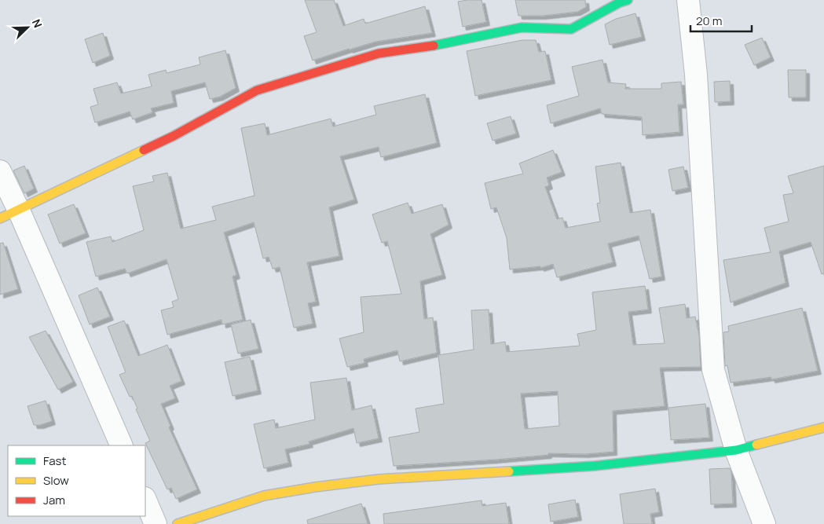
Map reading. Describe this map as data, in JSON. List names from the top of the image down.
{
  "legend": ["Fast", "Slow", "Jam"],
  "scale_bar": "20 m",
  "north": "top right"
}
